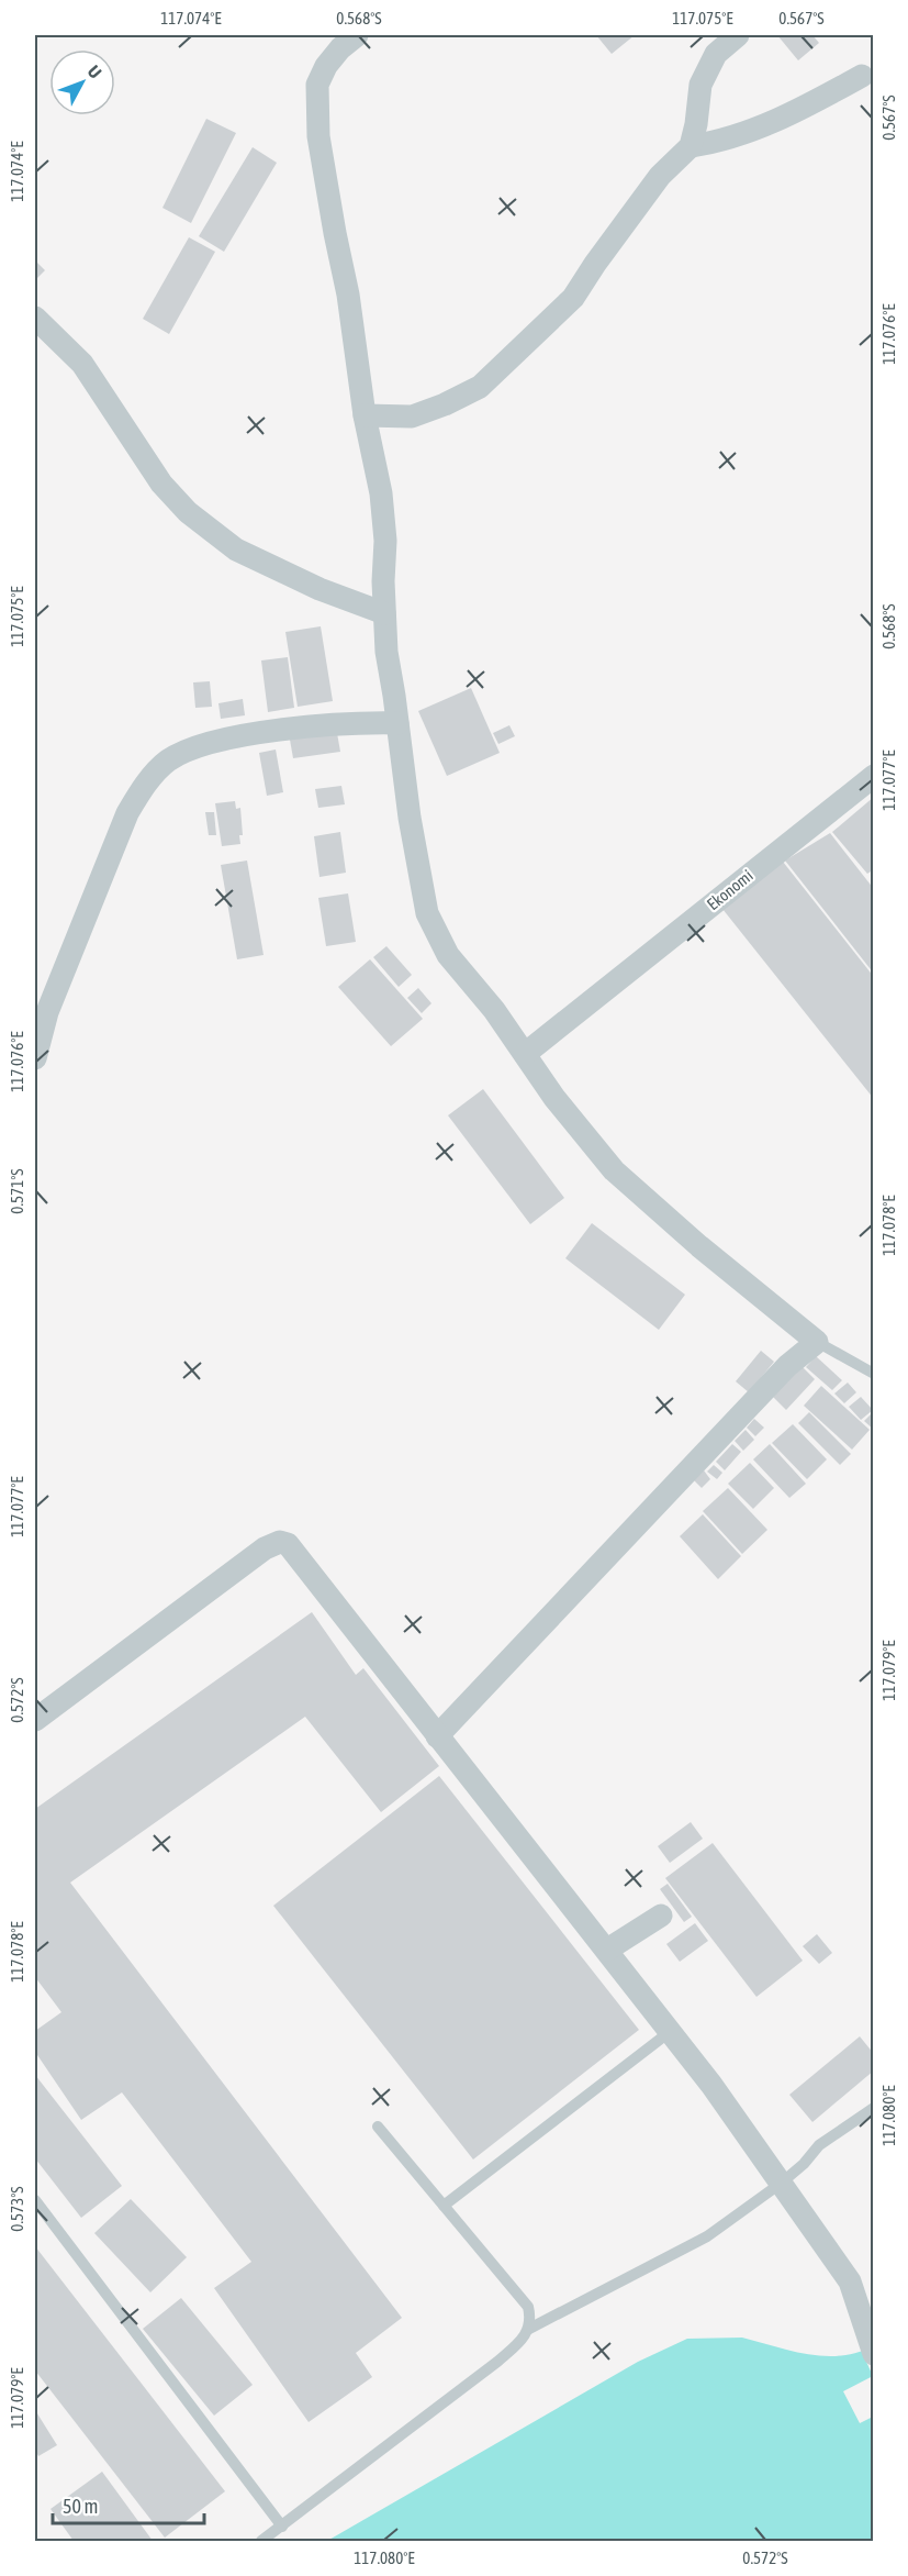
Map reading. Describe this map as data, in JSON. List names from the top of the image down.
{
  "streets": {
    "street": ["Ekonomi"]
  },
  "scale_bar": "50 m",
  "north": "top right",
  "coordinates": [
    "117.074°E",
    "0.568°S",
    "117.075°E",
    "0.567°S",
    "117.076°E",
    "117.077°E",
    "0.571°S",
    "117.078°E",
    "117.079°E",
    "0.572°S",
    "117.080°E",
    "0.573°S"
  ]
}
